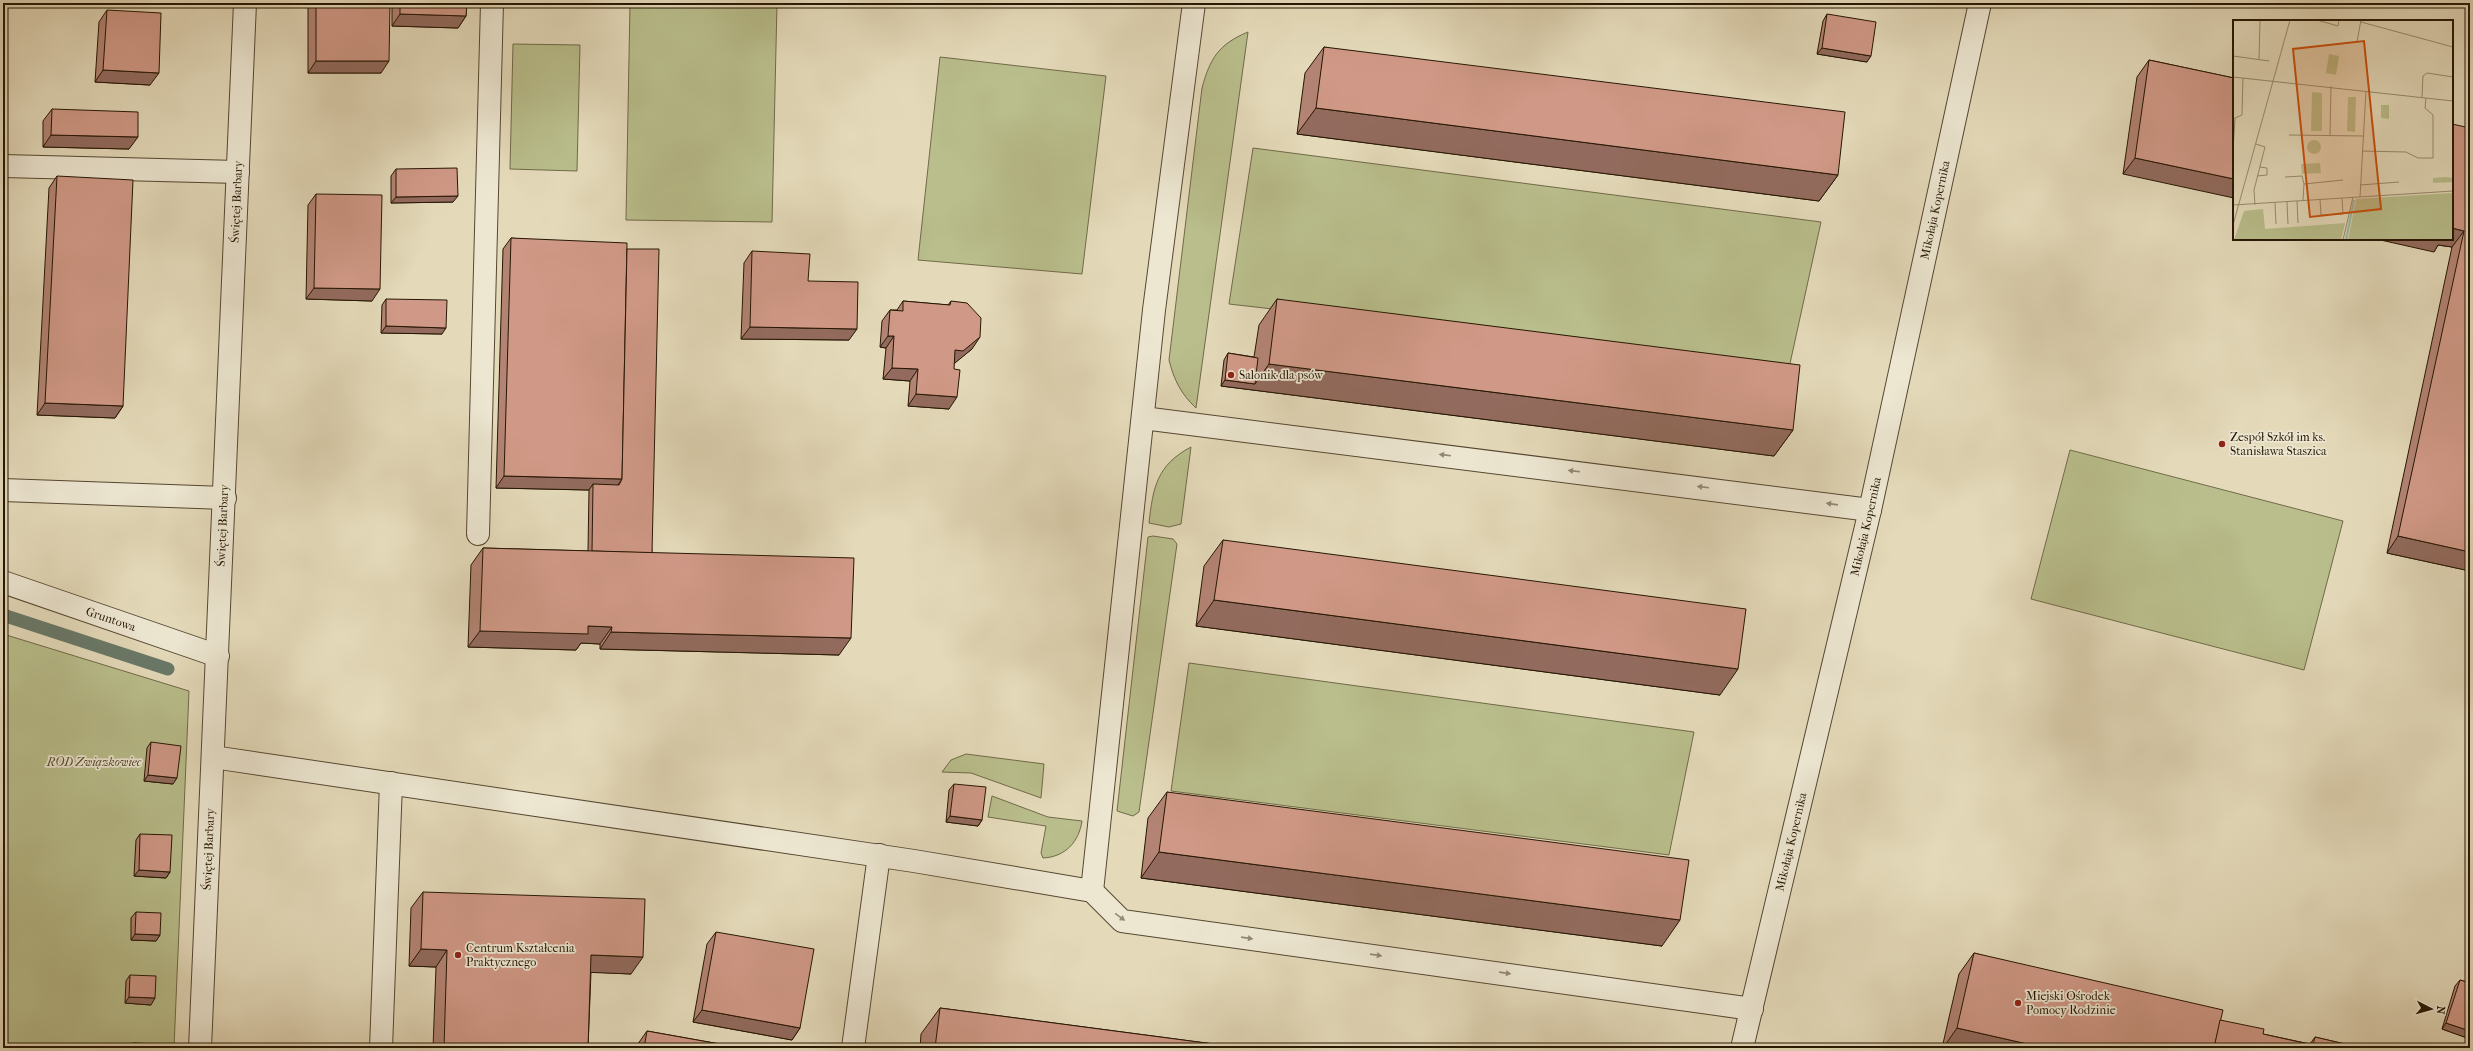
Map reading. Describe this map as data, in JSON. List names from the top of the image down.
{
  "streets": {
    "street": ["Świętej Barbary", "Mikołaja Kopernika", "Gruntowa"]
  },
  "crossings": [
    ["Świętej Barbary", "Gruntowa"]
  ],
  "parks": ["ROD Związkowiec"],
  "places": [
    "Salonik dla psów",
    "Zespół Szkół im ks. Stanisława Staszica",
    "Centrum Kształcenia Praktycznego",
    "Miejski Ośrodek Pomocy Rodzinie"
  ],
  "north": "right"
}
